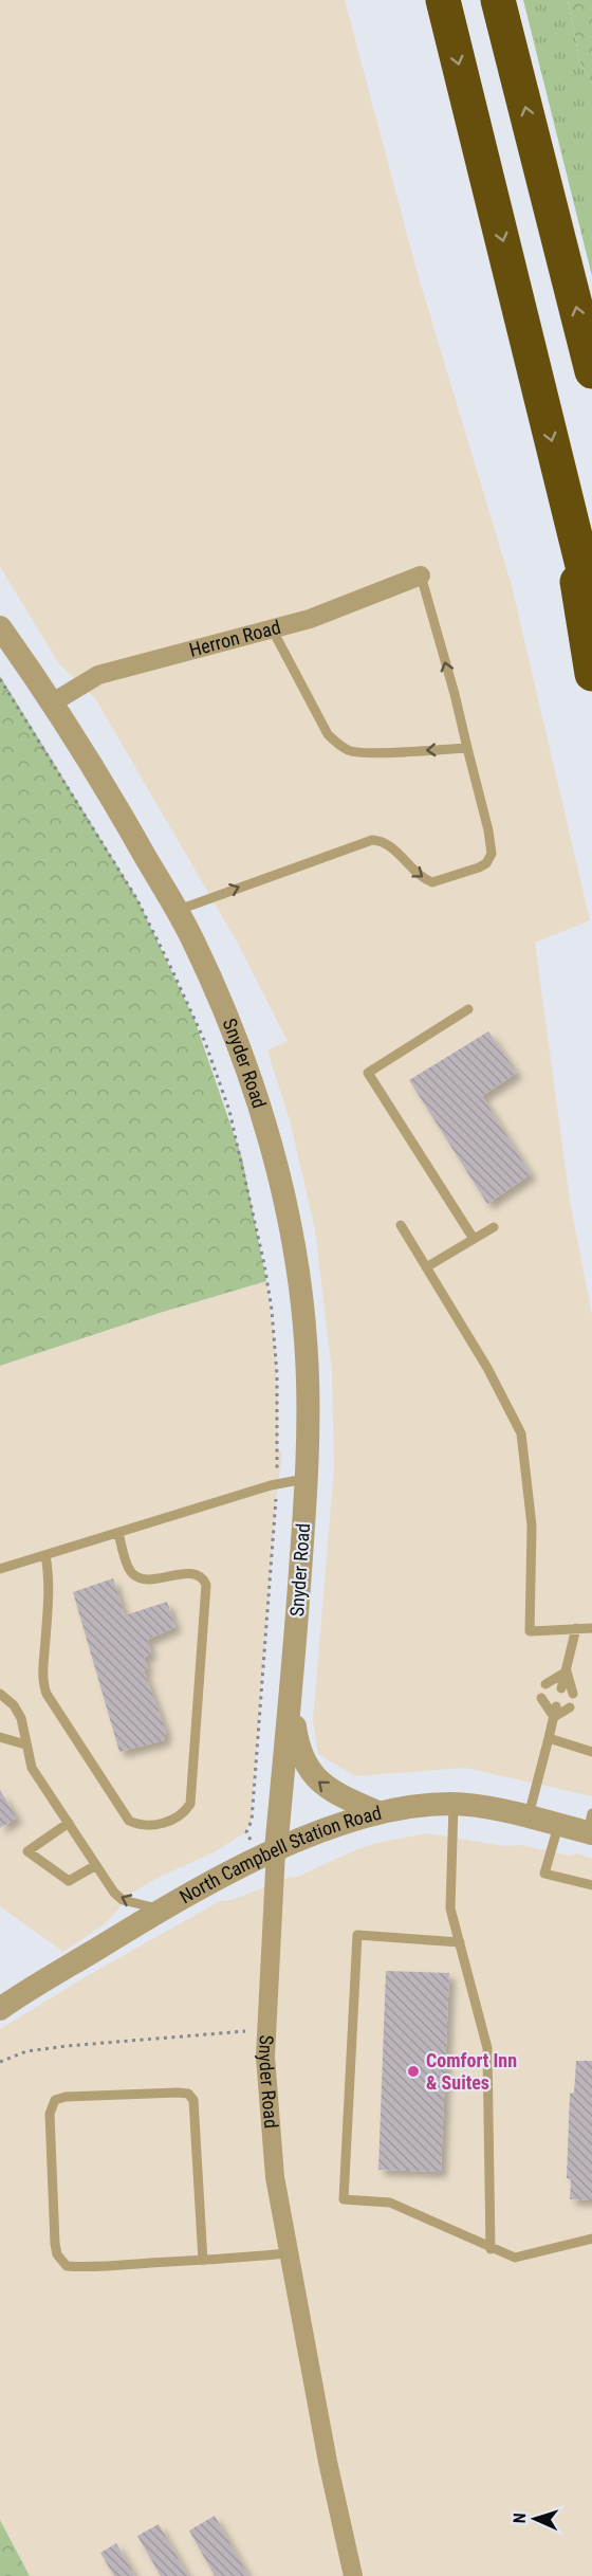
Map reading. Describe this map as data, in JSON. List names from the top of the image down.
{
  "streets": {
    "street": ["Herron Road", "Snyder Road", "North Campbell Station Road"]
  },
  "crossings": [
    ["Herron Road", "Snyder Road"],
    ["Snyder Road", "North Campbell Station Road"]
  ],
  "places": ["Comfort Inn & Suites"],
  "north": "left"
}
